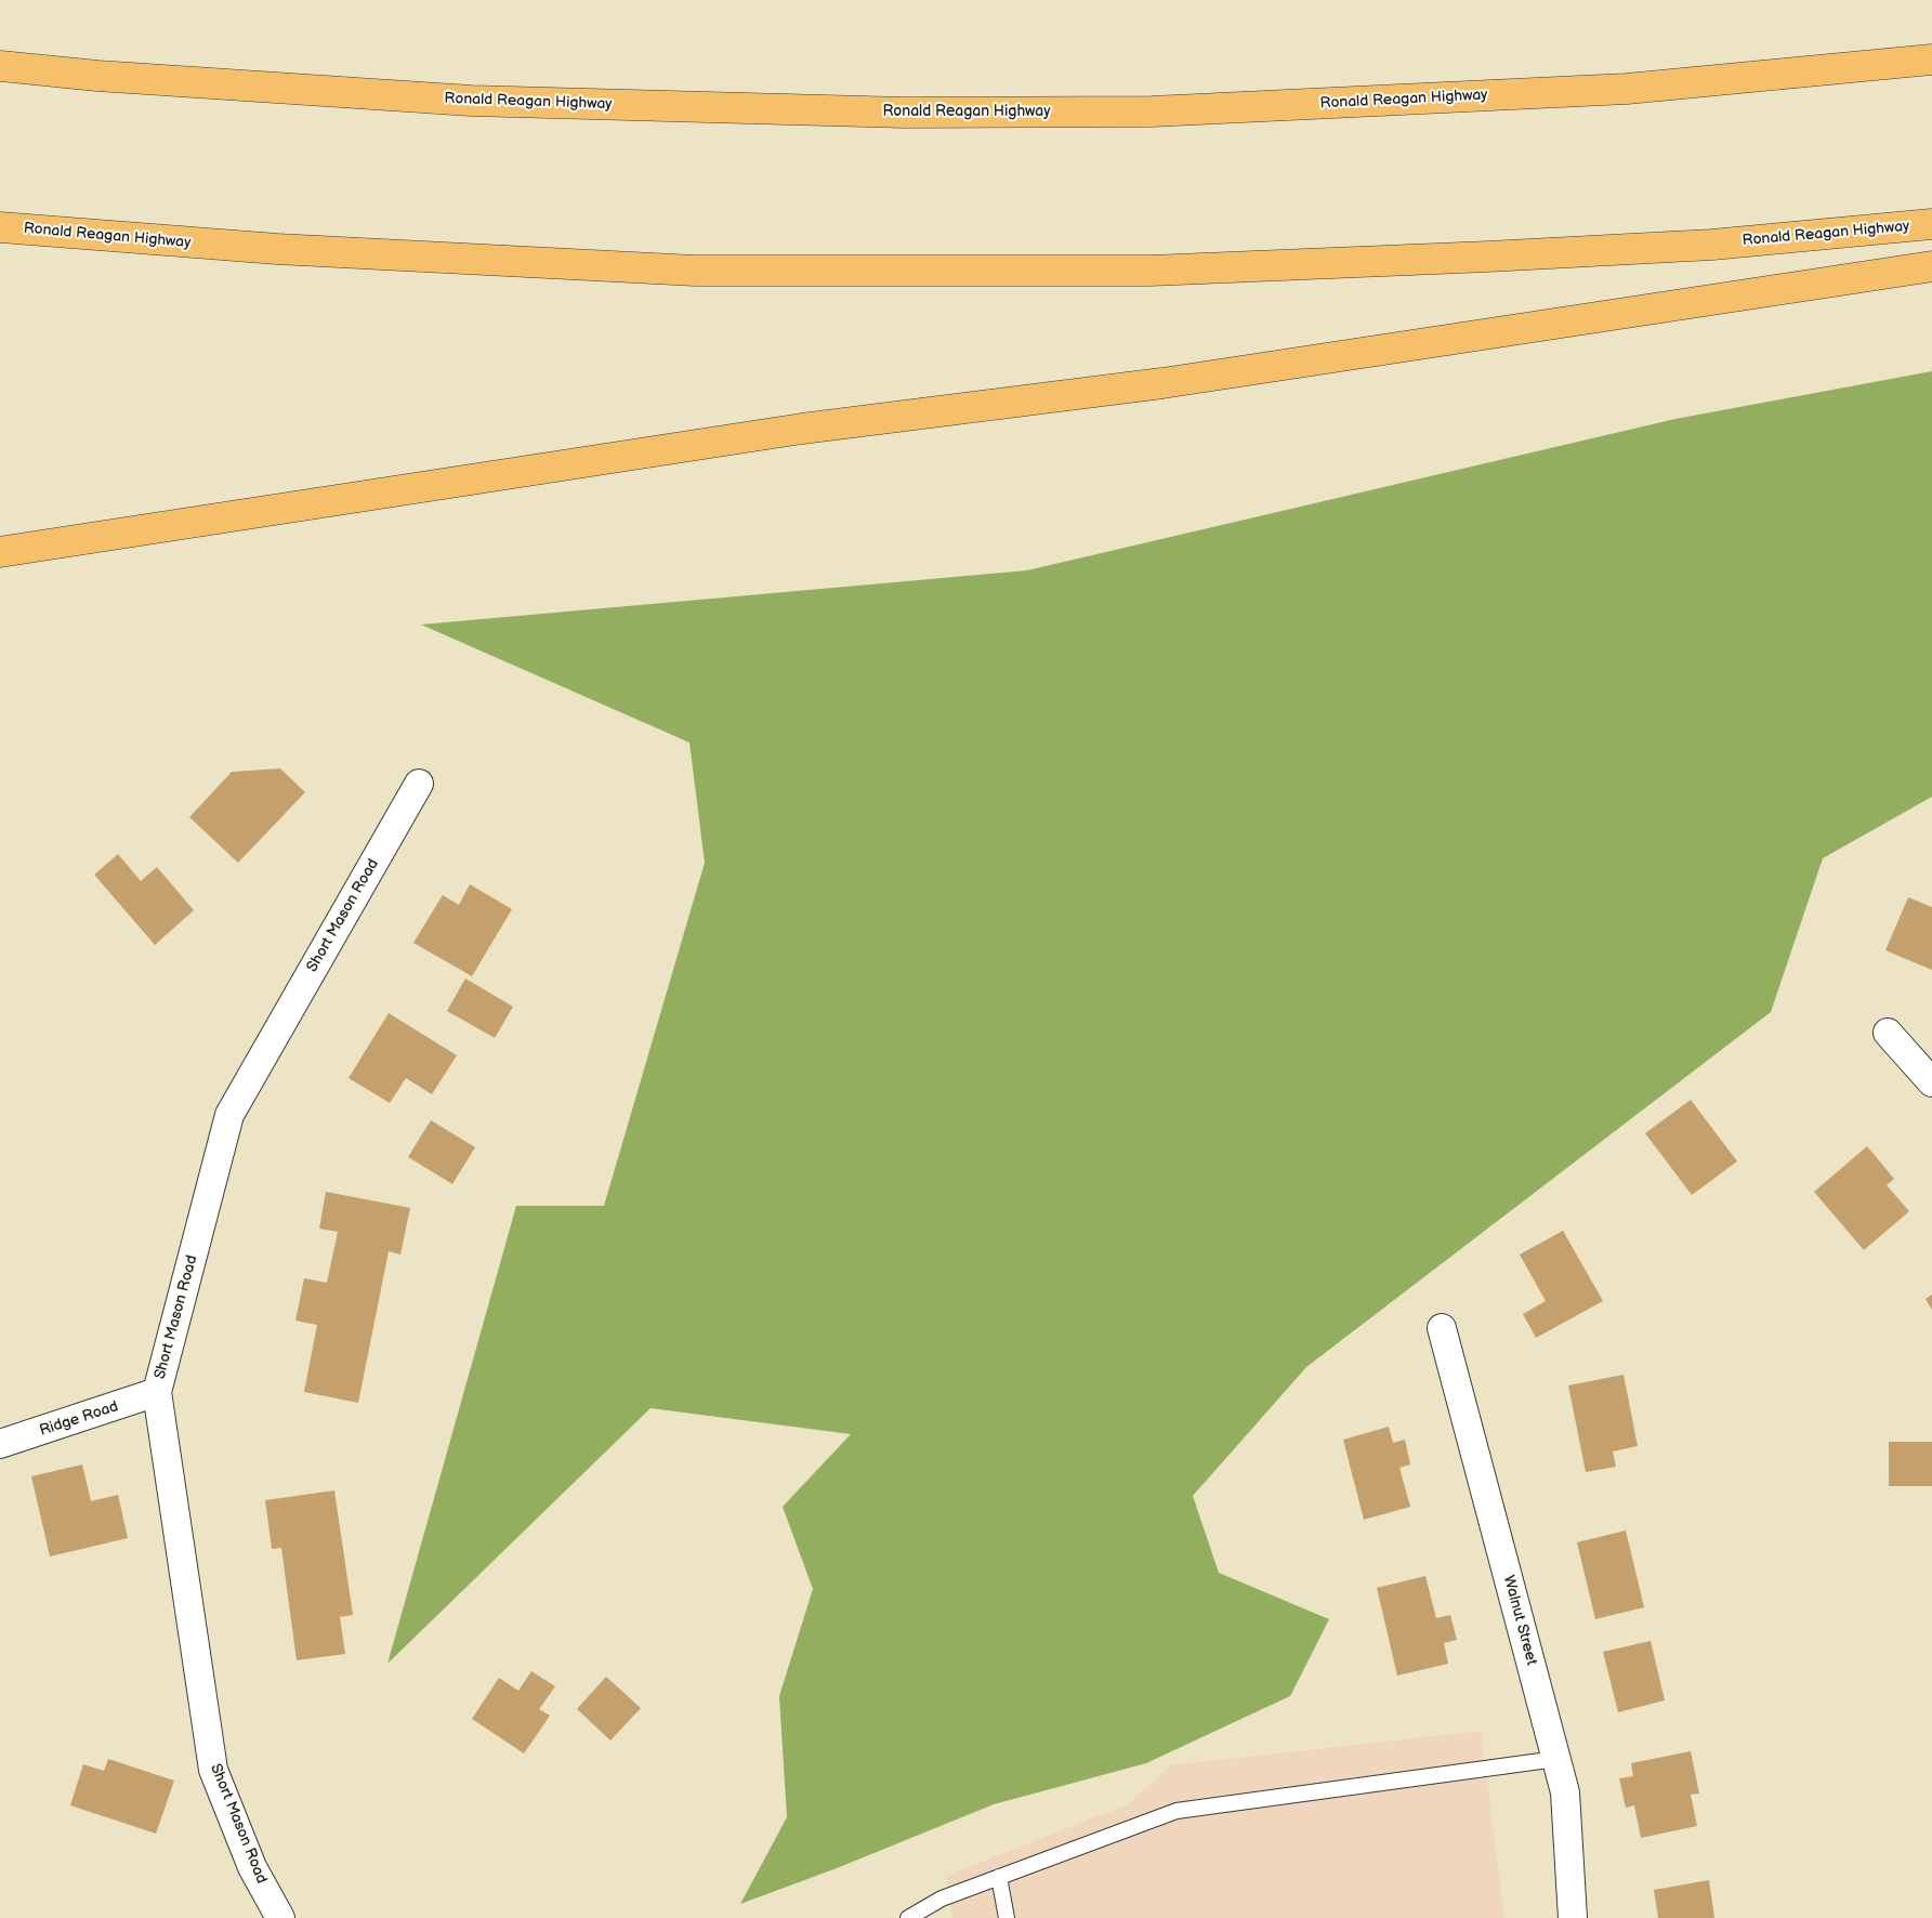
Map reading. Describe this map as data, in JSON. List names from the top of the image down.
{
  "streets": {
    "highway": ["Ronald Reagan Highway"],
    "street": ["Short Mason Road", "Ridge Road", "Walnut Street"]
  },
  "crossings": [
    ["Short Mason Road", "Ridge Road"]
  ]
}
